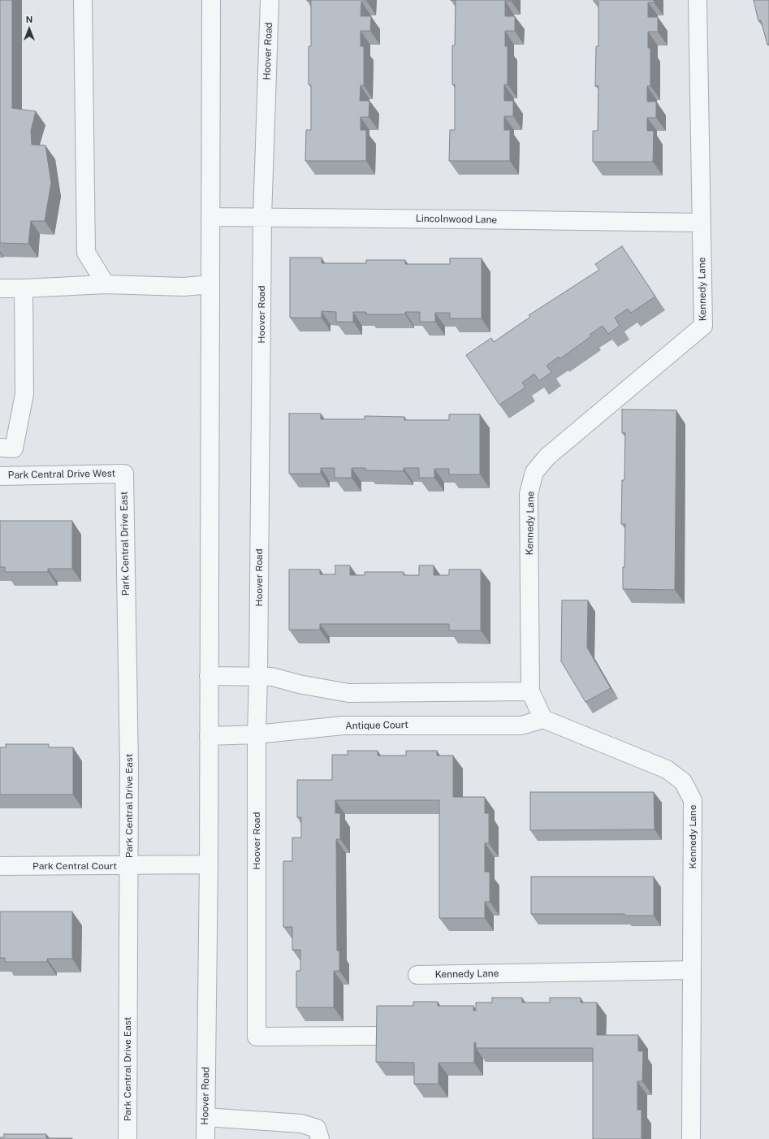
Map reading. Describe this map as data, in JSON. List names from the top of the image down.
{
  "streets": {
    "street": [
      "Hoover Road",
      "Lincolnwood Lane",
      "Kennedy Lane",
      "Park Central Drive West",
      "Park Central Drive East",
      "Antique Court",
      "Park Central Court"
    ]
  },
  "crossings": [
    ["Hoover Road", "Lincolnwood Lane"],
    ["Hoover Road", "Antique Court"],
    ["Hoover Road", "Park Central Court"],
    ["Lincolnwood Lane", "Kennedy Lane"],
    ["Kennedy Lane", "Antique Court"],
    ["Park Central Drive West", "Park Central Drive East"],
    ["Park Central Drive East", "Park Central Court"]
  ],
  "north": "top"
}
